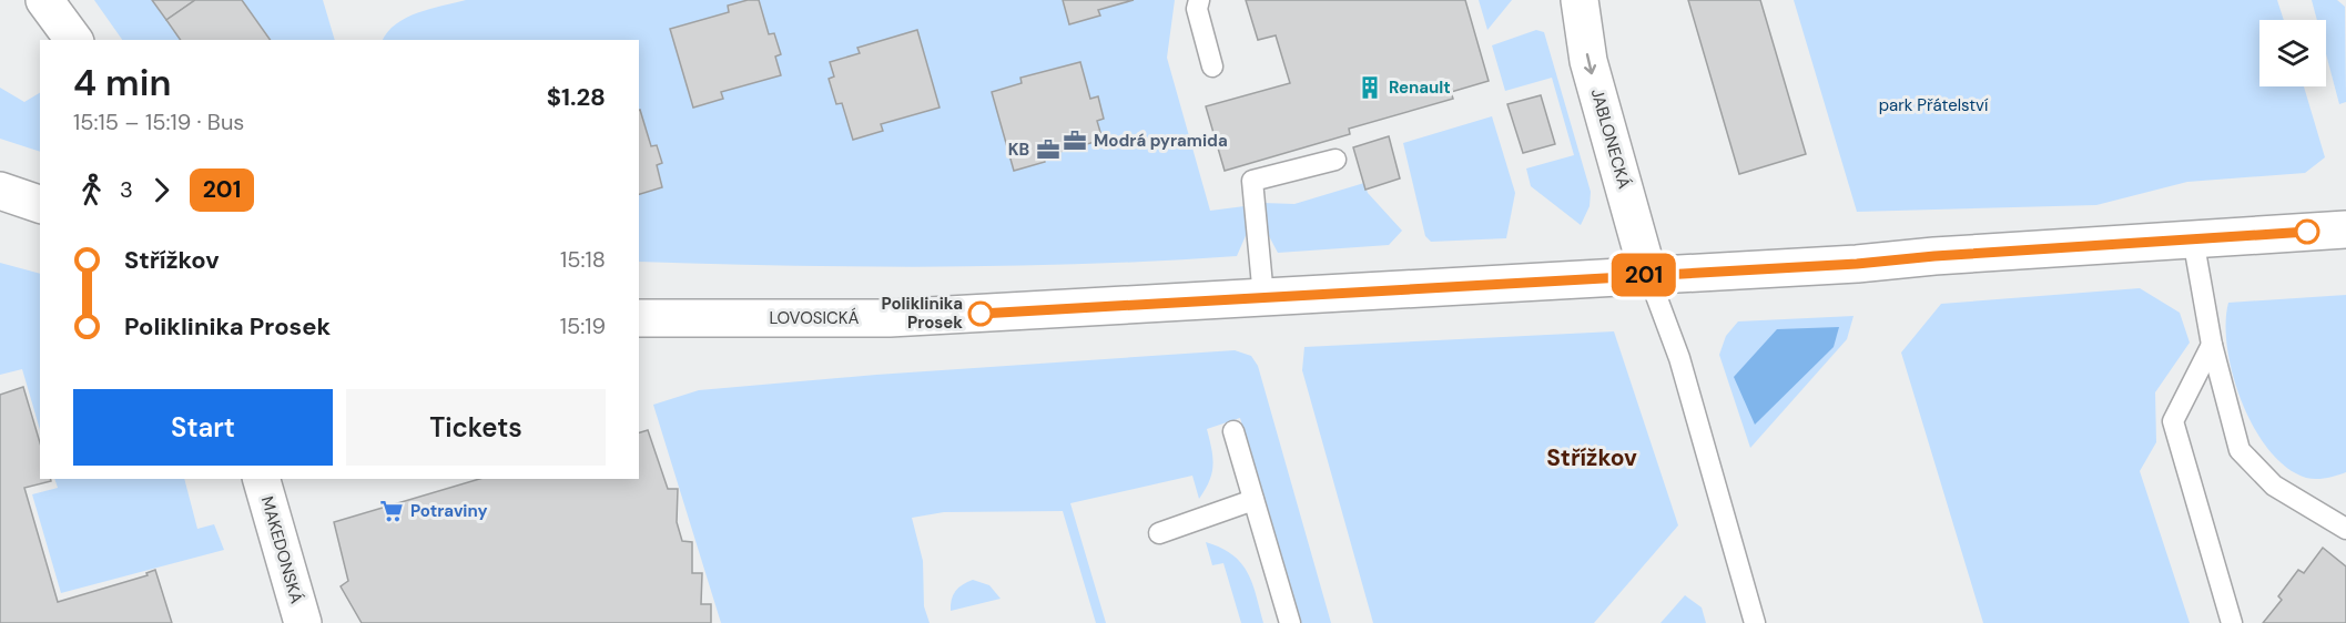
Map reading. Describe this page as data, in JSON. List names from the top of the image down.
{
  "streets": {
    "street": ["JABLONECKÁ", "LOVOSICKÁ", "MAKEDONSKÁ"]
  },
  "crossings": [
    ["JABLONECKÁ", "LOVOSICKÁ"]
  ],
  "one_way": ["JABLONECKÁ"],
  "districts": ["Střížkov"],
  "parks": ["park Přátelství"],
  "places": {
    "building": ["Renault"],
    "office": ["Modrá pyramida", "KB"],
    "other": ["Poliklinika Prosek"],
    "supermarket": ["Potraviny"]
  },
  "lines": ["bus line 201"],
  "page": {
    "on_map": "201",
    "heading": ["4 min", "15:15 – 15:19 · Bus", "$1.28"],
    "legs": ["3", "201"],
    "list": [
      {
        "name": "Střížkov",
        "value": "15:18"
      },
      {
        "name": "Poliklinika Prosek",
        "value": "15:19"
      }
    ],
    "buttons": ["Start", "Tickets"]
  }
}
